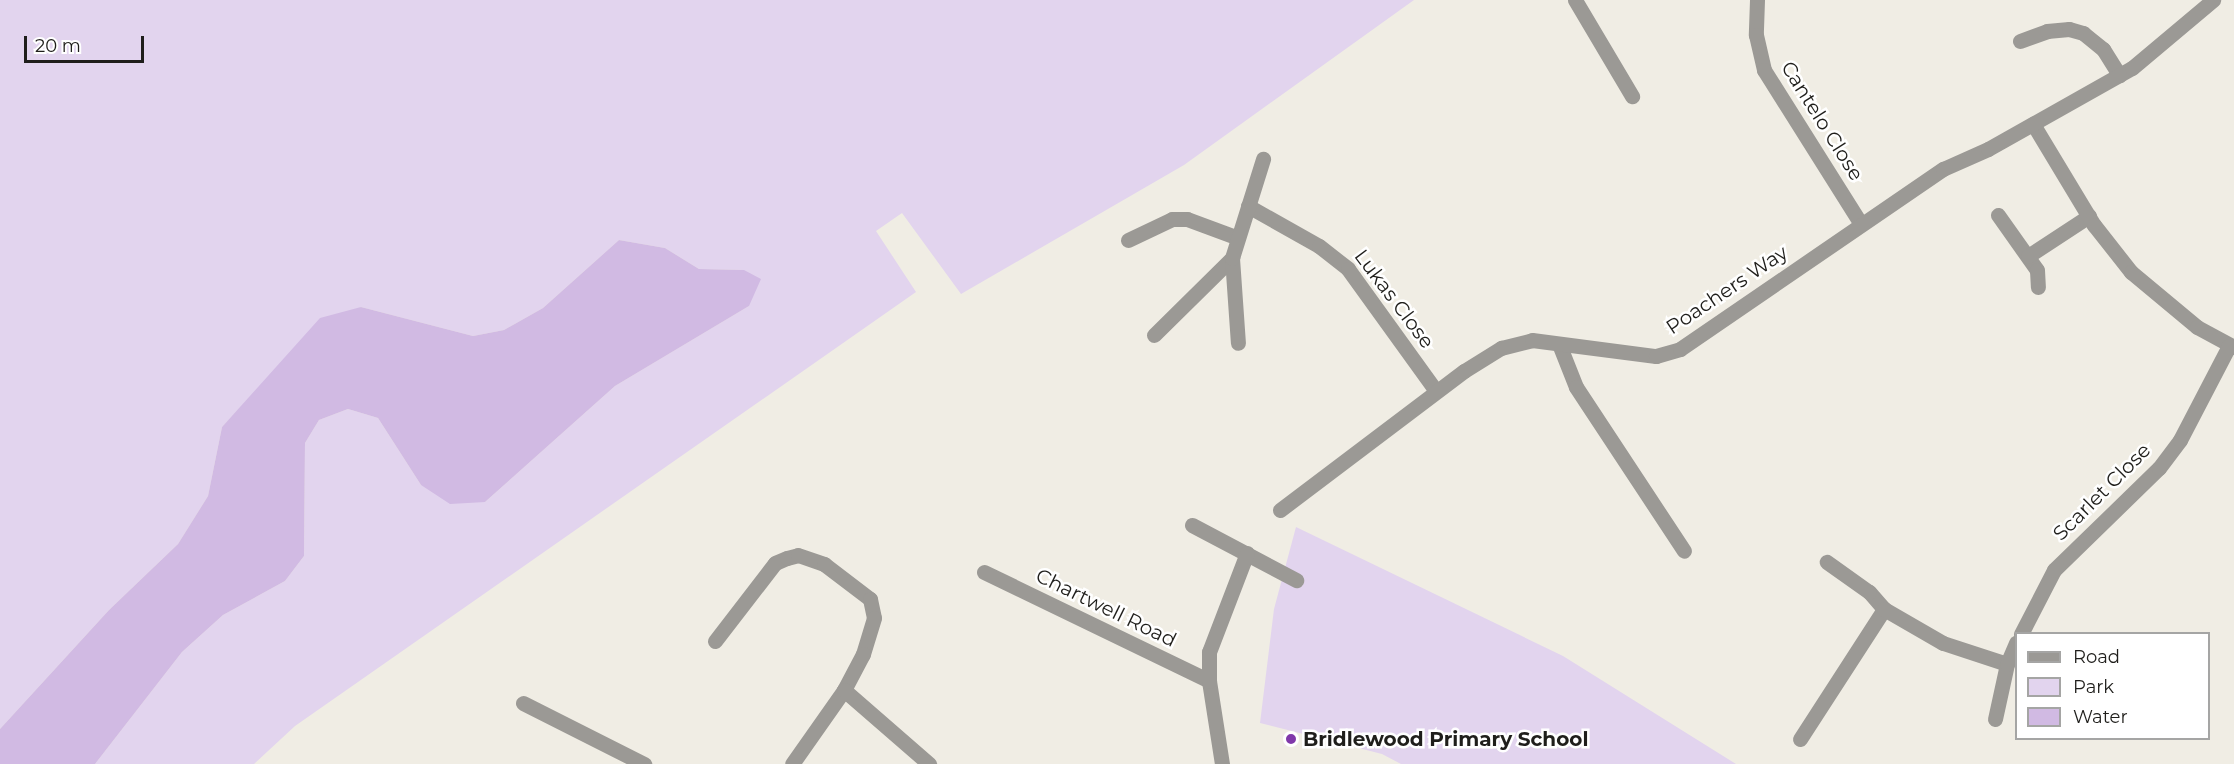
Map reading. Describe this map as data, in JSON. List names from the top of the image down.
{
  "streets": {
    "street": [
      "Cantelo Close",
      "Poachers Way",
      "Lukas Close",
      "Scarlet Close",
      "Chartwell Road"
    ]
  },
  "crossings": [
    ["Cantelo Close", "Poachers Way"],
    ["Poachers Way", "Lukas Close"]
  ],
  "places": ["Bridlewood Primary School"],
  "legend": ["Road", "Park", "Water"],
  "scale_bar": "20 m"
}
